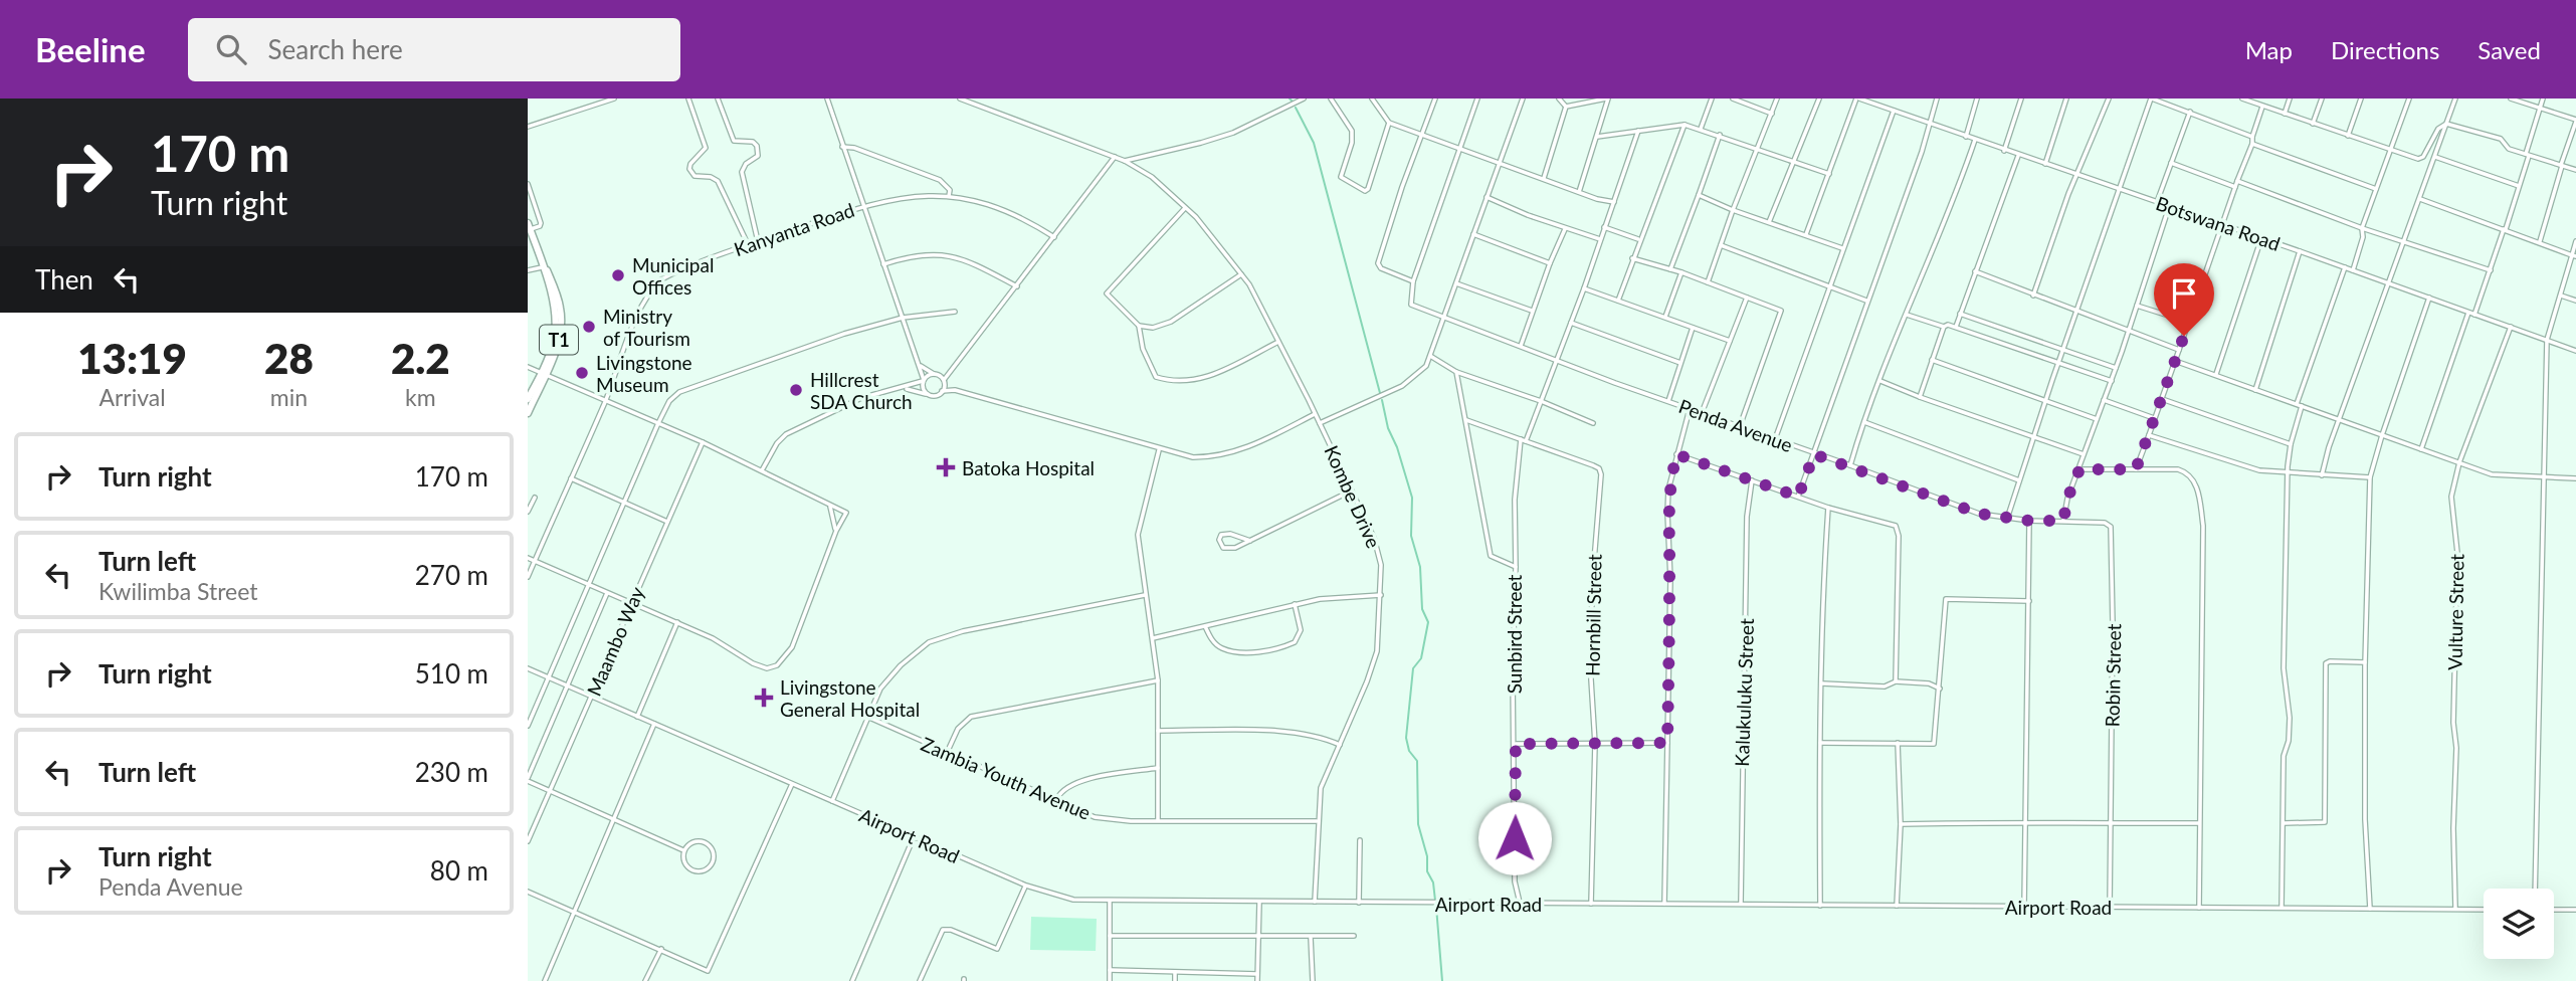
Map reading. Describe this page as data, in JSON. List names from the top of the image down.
{
  "streets": {
    "highway": ["T1"],
    "street": [
      "Botswana Road",
      "Kanyanta Road",
      "Penda Avenue",
      "Kombe Drive",
      "Vulture Street",
      "Hornbill Street",
      "Sunbird Street",
      "Maambo Way",
      "Robin Street",
      "Kalukuluku Street",
      "Zambia Youth Avenue",
      "Airport Road"
    ]
  },
  "crossings": [
    ["Botswana Road", "Vulture Street"],
    ["Penda Avenue", "Robin Street"],
    ["Kombe Drive", "Zambia Youth Avenue"],
    ["Kombe Drive", "Airport Road"],
    ["Vulture Street", "Airport Road"],
    ["Hornbill Street", "Sunbird Street"],
    ["Hornbill Street", "Airport Road"],
    ["Sunbird Street", "Airport Road"],
    ["Maambo Way", "Airport Road"],
    ["Robin Street", "Airport Road"],
    ["Kalukuluku Street", "Airport Road"]
  ],
  "places": {
    "other": [
      "Municipal Offices",
      "Ministry of Tourism",
      "Livingstone Museum",
      "Hillcrest SDA Church"
    ],
    "health": ["Batoka Hospital", "Livingstone General Hospital"]
  },
  "page": {
    "header": "Beeline",
    "search": "Search here",
    "nav": ["Map", "Directions", "Saved"],
    "turn": ["170 m", "Turn right"],
    "then": "Then",
    "eta": [
      "13:19",
      "Arrival",
      "28",
      "min",
      "2.2",
      "km"
    ],
    "list": [
      {
        "name": "Turn right",
        "value": "170 m"
      },
      {
        "name": "Turn left",
        "note": "Kwilimba Street",
        "value": "270 m"
      },
      {
        "name": "Turn right",
        "value": "510 m"
      },
      {
        "name": "Turn left",
        "value": "230 m"
      },
      {
        "name": "Turn right",
        "note": "Penda Avenue",
        "value": "80 m"
      }
    ]
  }
}
